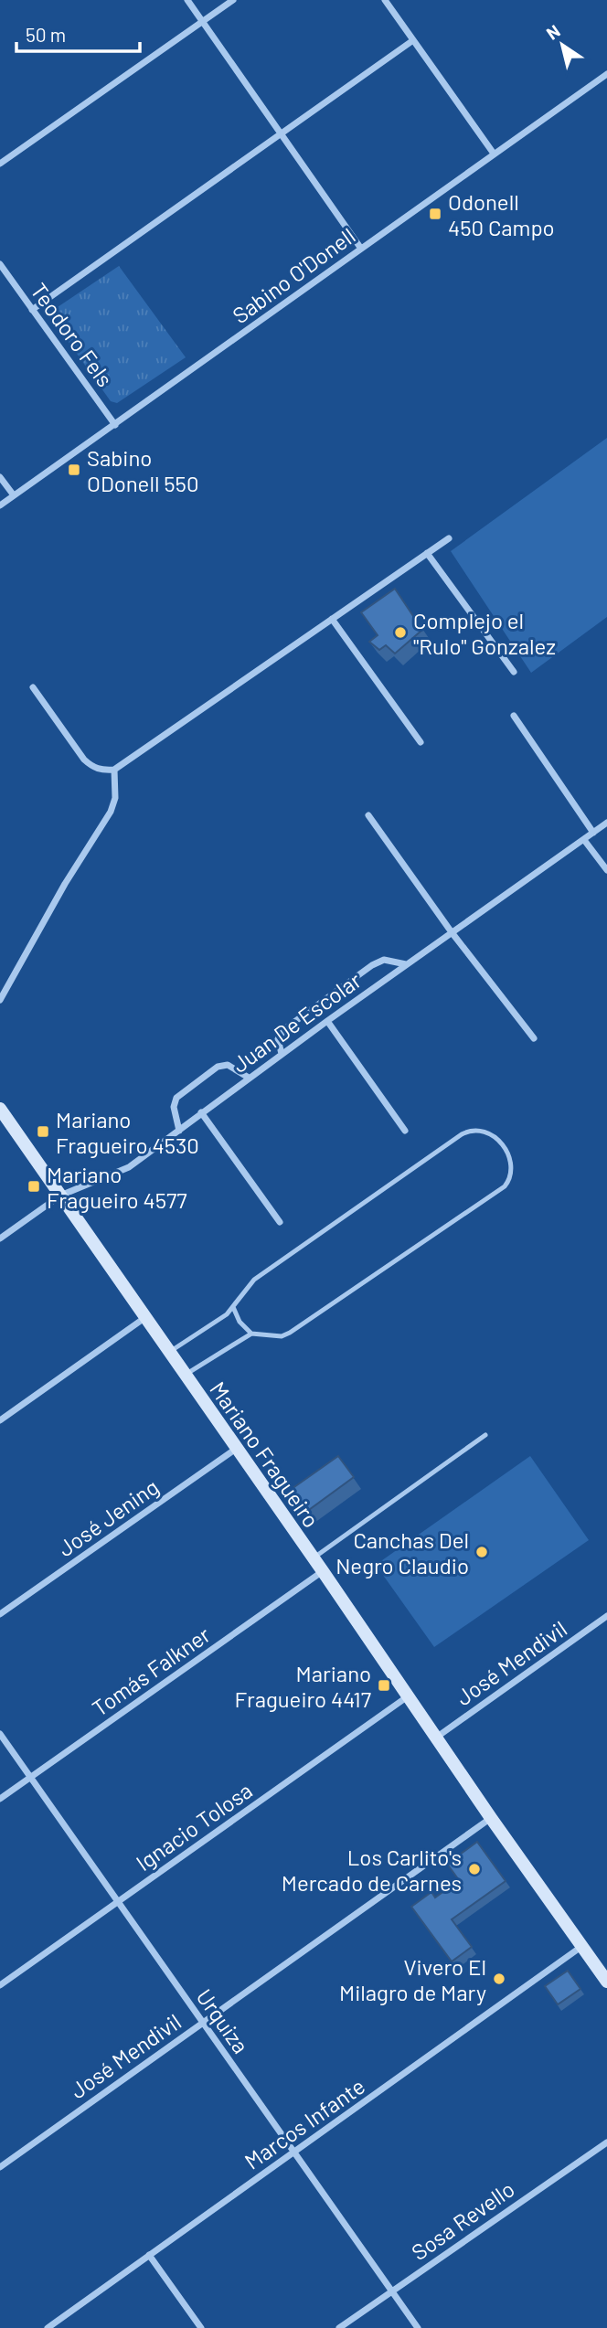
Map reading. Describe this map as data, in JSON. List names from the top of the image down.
{
  "streets": {
    "main road": ["Mariano Fragueiro"],
    "street": [
      "Sabino O'Donell",
      "Teodoro Fels",
      "Juan De Escolar",
      "José Jening",
      "José Mendivil",
      "Tomás Falkner",
      "Ignacio Tolosa",
      "Urquiza",
      "Marcos Infante",
      "Sosa Revello"
    ]
  },
  "crossings": [
    ["Sabino O'Donell", "Teodoro Fels"],
    ["Juan De Escolar", "Mariano Fragueiro"],
    ["Mariano Fragueiro", "José Jening"],
    ["Mariano Fragueiro", "José Mendivil"],
    ["Mariano Fragueiro", "Tomás Falkner"],
    ["Mariano Fragueiro", "Ignacio Tolosa"],
    ["Mariano Fragueiro", "Marcos Infante"],
    ["José Mendivil", "Urquiza"],
    ["Tomás Falkner", "Urquiza"],
    ["Ignacio Tolosa", "Urquiza"],
    ["Urquiza", "Marcos Infante"],
    ["Urquiza", "Sosa Revello"]
  ],
  "places": {
    "transit": [
      "Odonell 450 Campo",
      "Sabino ODonell 550",
      "Mariano Fragueiro 4530",
      "Mariano Fragueiro 4577",
      "Mariano Fragueiro 4417"
    ],
    "other": [
      "Complejo el \"Rulo\" Gonzalez",
      "Canchas Del Negro Claudio",
      "Los Carlito's Mercado de Carnes",
      "Vivero El Milagro de Mary"
    ]
  },
  "scale_bar": "50 m",
  "north": "top left"
}
